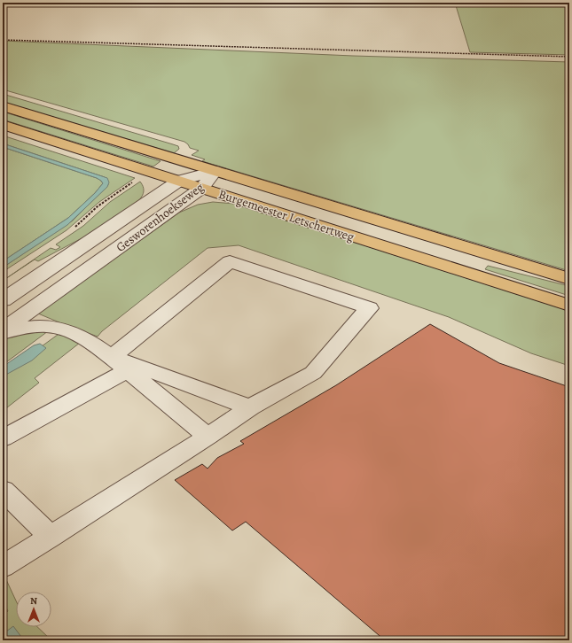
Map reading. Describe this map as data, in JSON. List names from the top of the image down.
{
  "streets": {
    "main road": ["Burgemeester Letschertweg"],
    "street": ["Gesworenhoekseweg"]
  },
  "crossings": [
    ["Burgemeester Letschertweg", "Gesworenhoekseweg"]
  ],
  "north": "top"
}
